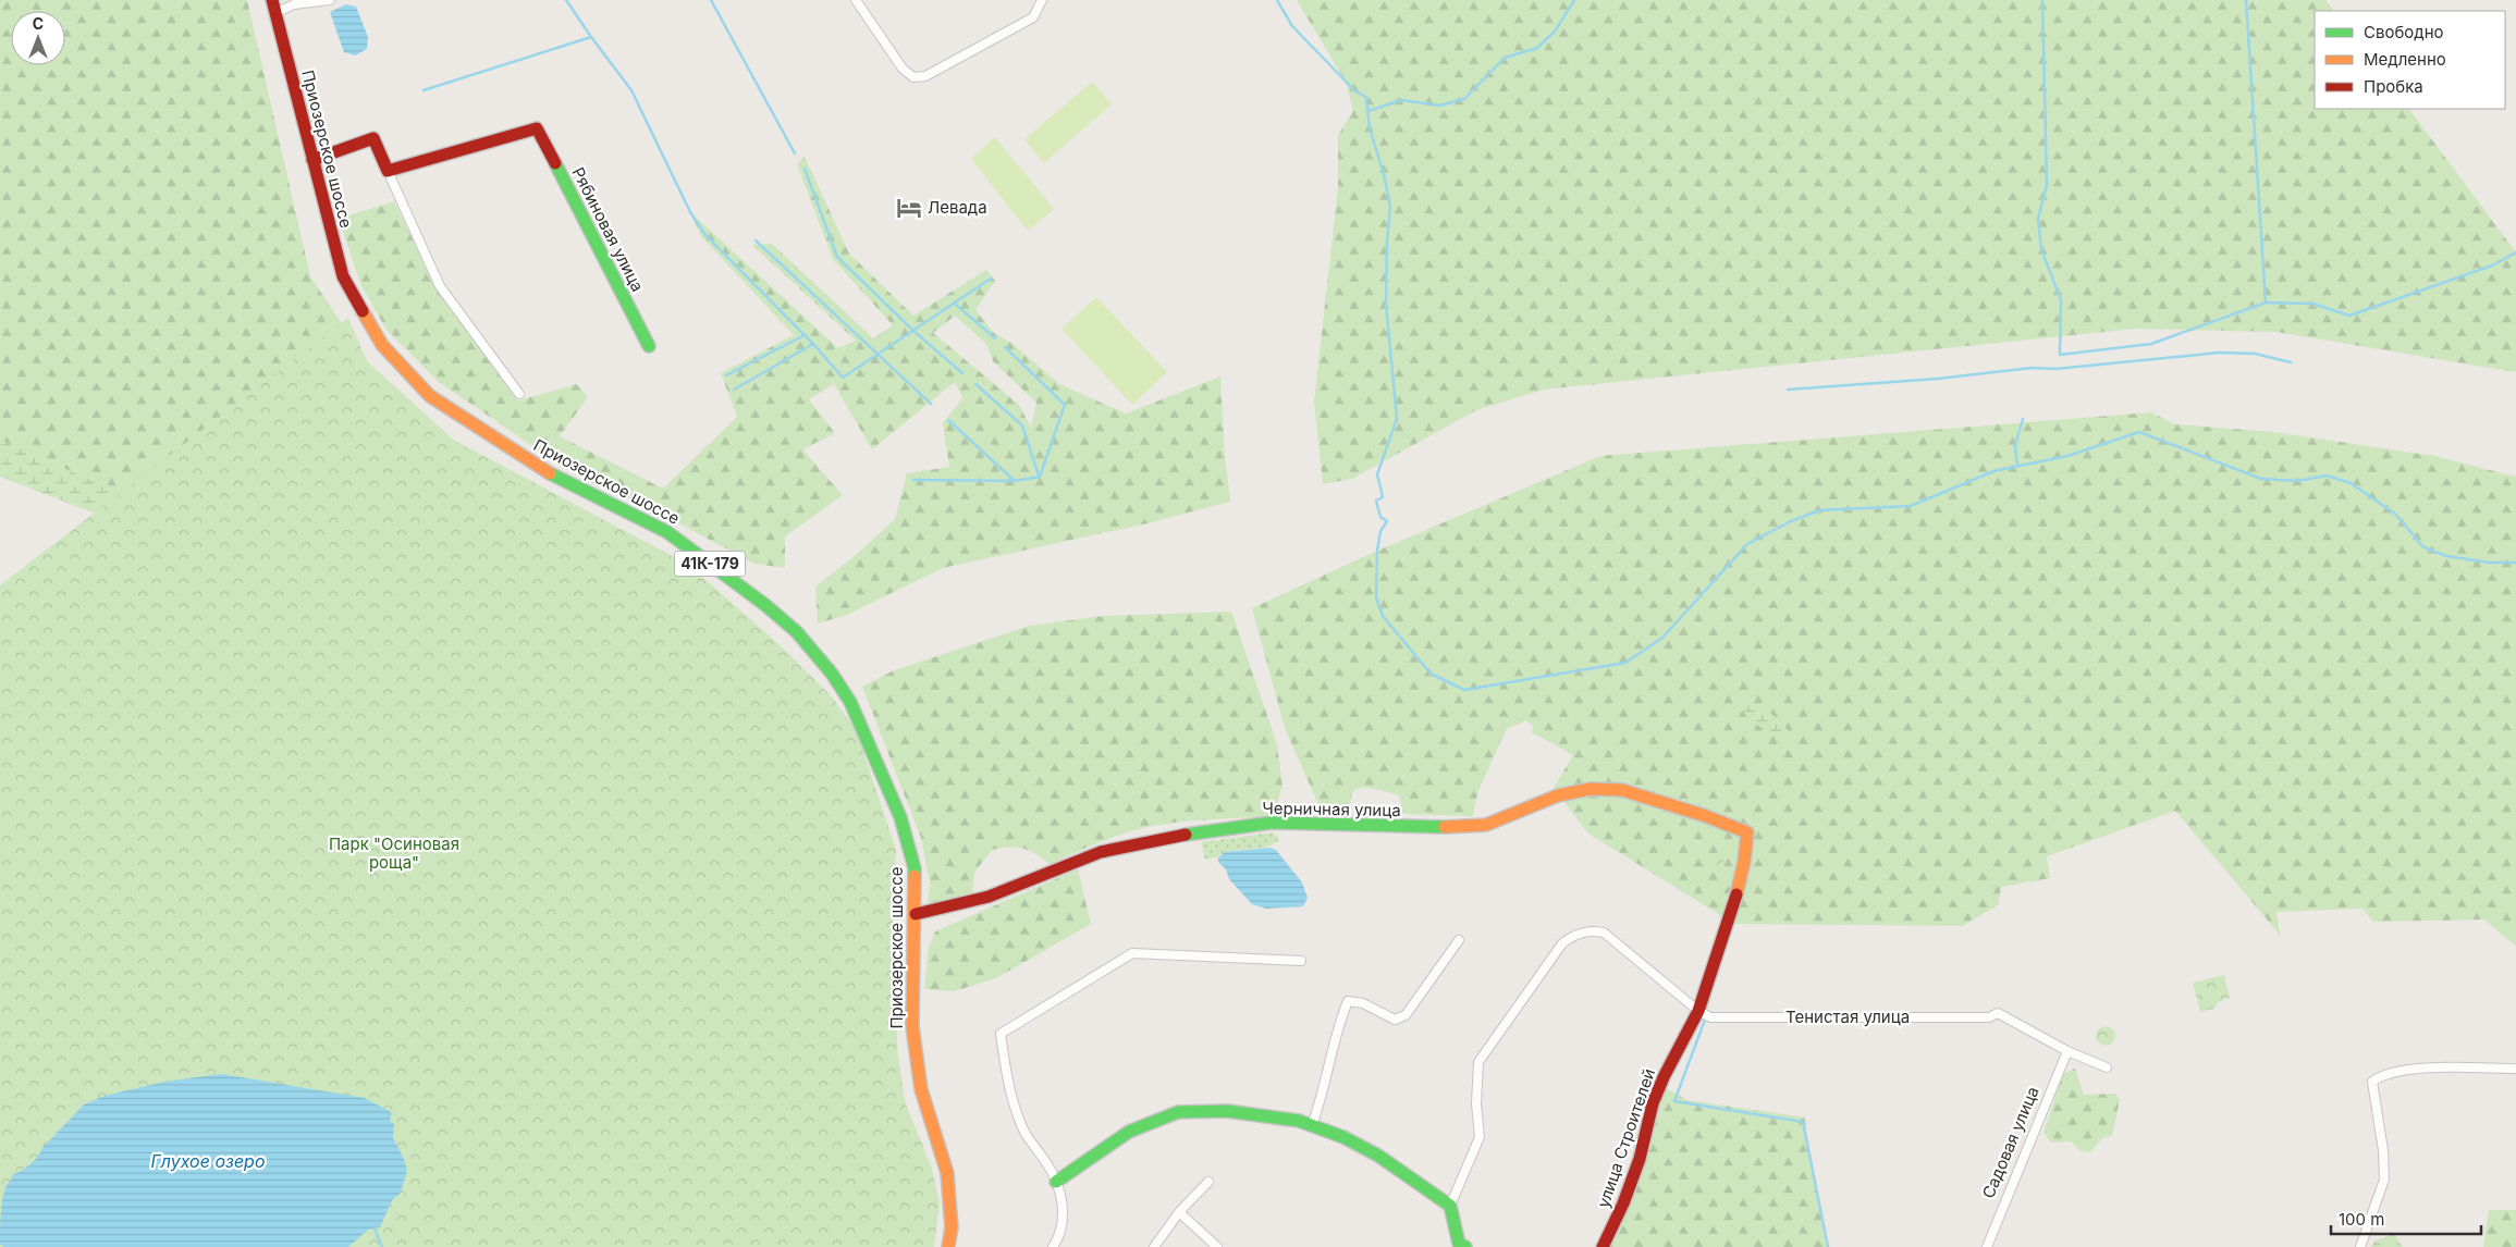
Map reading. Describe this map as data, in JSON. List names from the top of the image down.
{
  "streets": {
    "street": [
      "Приозерское шоссе",
      "Рябиновая улица",
      "41К-179",
      "Черничная улица",
      "Тенистая улица",
      "улица Строителей",
      "Садовая улица"
    ]
  },
  "crossings": [
    ["Приозерское шоссе", "Черничная улица"],
    ["Черничная улица", "улица Строителей"],
    ["Тенистая улица", "улица Строителей"],
    ["Тенистая улица", "Садовая улица"]
  ],
  "water": ["Глухое озеро"],
  "parks": ["Парк \"Осиновая роща\""],
  "places": {
    "hotel": ["Левада"]
  },
  "legend": ["Свободно", "Медленно", "Пробка"],
  "scale_bar": "100 m",
  "north": "top"
}
